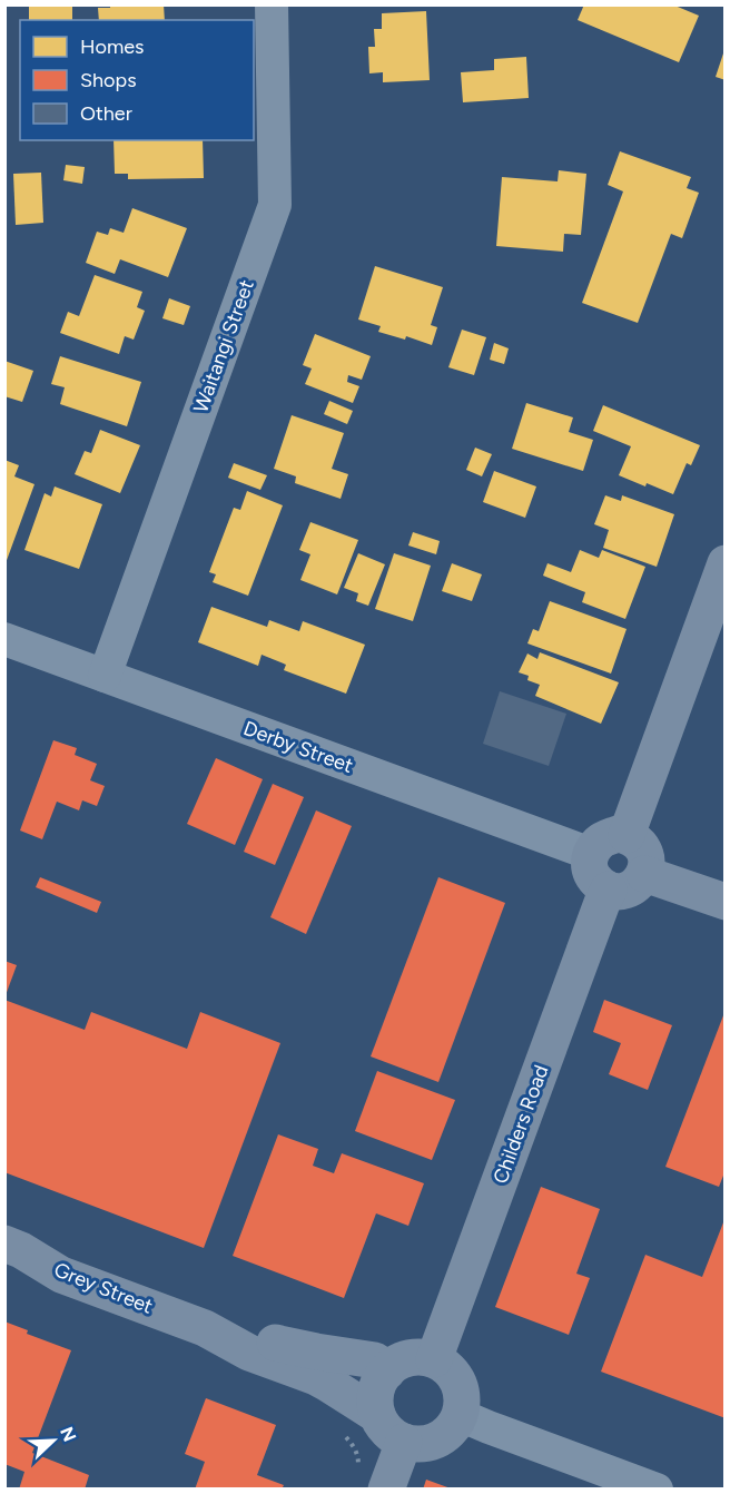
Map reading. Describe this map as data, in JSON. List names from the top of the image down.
{
  "streets": {
    "street": [
      "Waitangi Street",
      "Derby Street",
      "Childers Road",
      "Grey Street"
    ]
  },
  "crossings": [
    ["Waitangi Street", "Derby Street"],
    ["Derby Street", "Childers Road"],
    ["Childers Road", "Grey Street"]
  ],
  "legend": ["Homes", "Shops", "Other"],
  "north": "top right"
}
